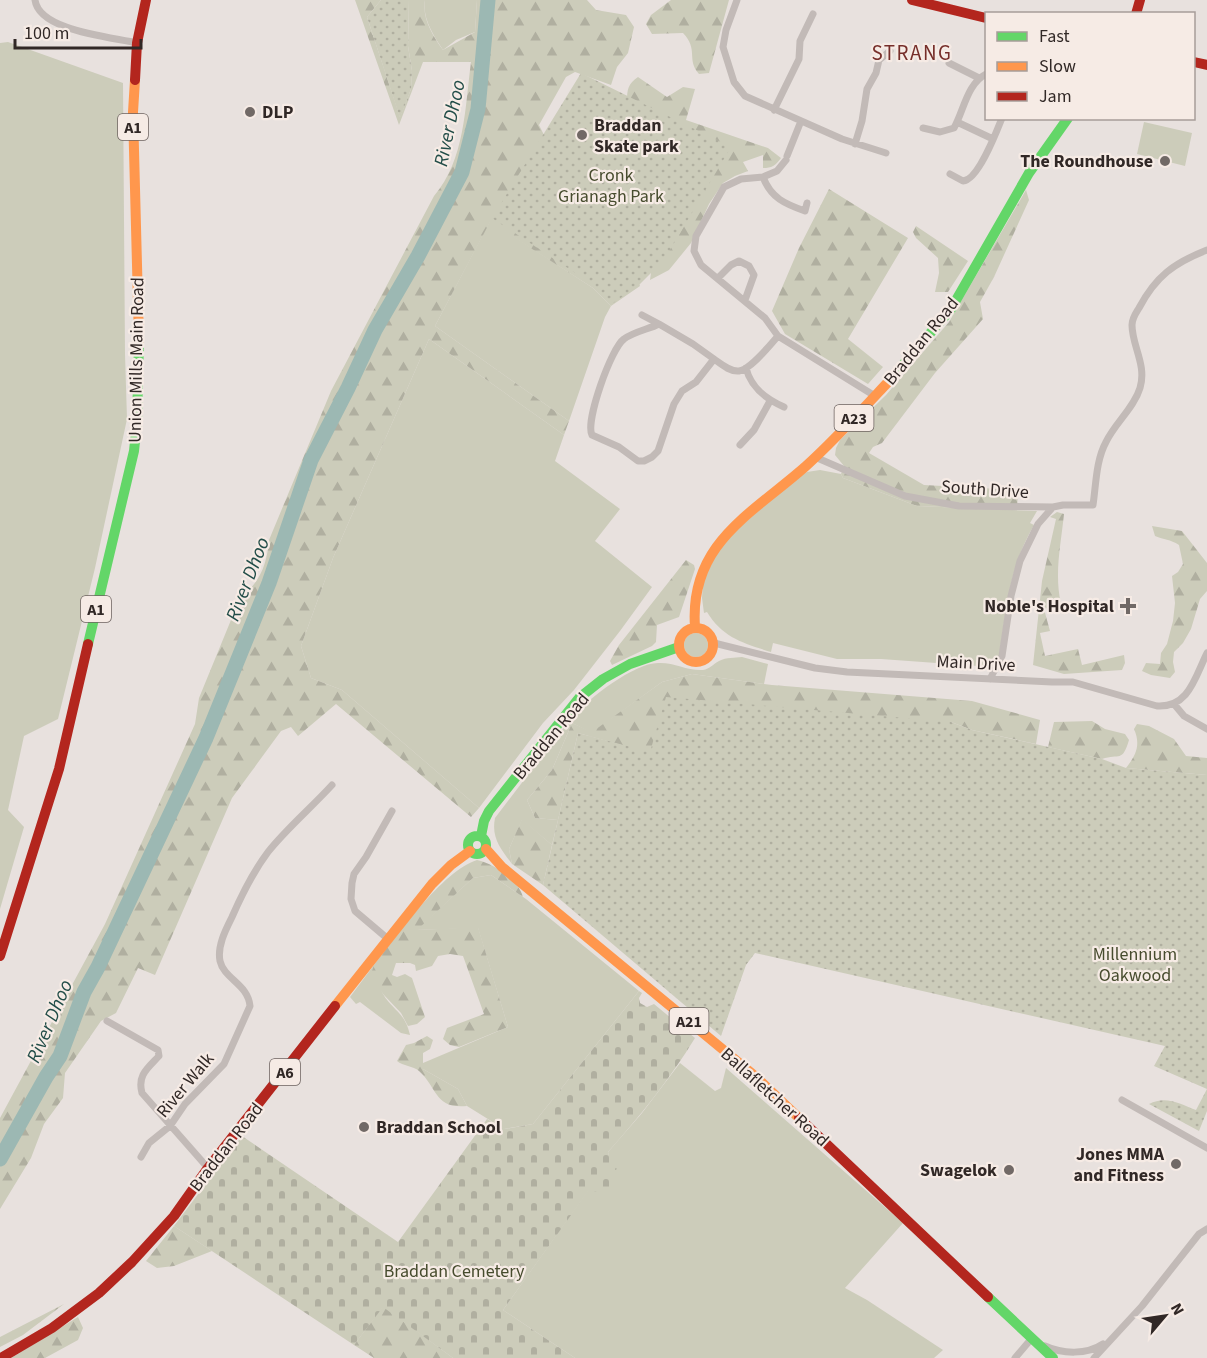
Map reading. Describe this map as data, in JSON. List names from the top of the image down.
{
  "streets": {
    "main road": [
      "A1",
      "Braddan Road",
      "Union Mills Main Road",
      "A23",
      "A21",
      "A6",
      "Ballafletcher Road"
    ],
    "street": ["South Drive", "Main Drive", "River Walk"]
  },
  "crossings": [
    ["Braddan Road", "South Drive"],
    ["Braddan Road", "Main Drive"],
    ["Braddan Road", "Ballafletcher Road"]
  ],
  "districts": ["STRANG"],
  "water": ["River Dhoo"],
  "parks": ["Cronk Grianagh Park", "Millennium Oakwood", "Braddan Cemetery"],
  "places": {
    "other": [
      "DLP",
      "Braddan Skate park",
      "The Roundhouse",
      "Braddan School",
      "Jones MMA and Fitness",
      "Swagelok"
    ],
    "health": ["Noble's Hospital"]
  },
  "legend": ["Fast", "Slow", "Jam"],
  "scale_bar": "100 m",
  "north": "top right"
}
